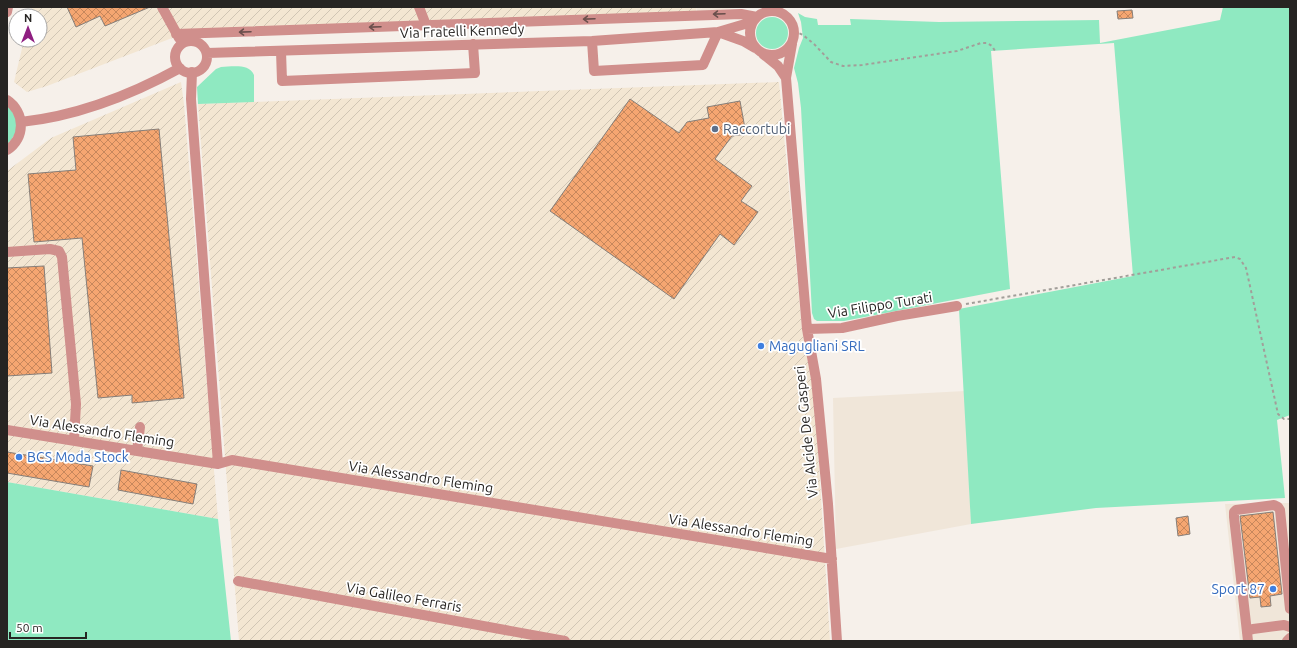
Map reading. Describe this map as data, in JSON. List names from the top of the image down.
{
  "streets": {
    "street": [
      "Via Fratelli Kennedy",
      "Via Filippo Turati",
      "Via Alessandro Fleming",
      "Via Alcide De Gasperi",
      "Via Galileo Ferraris"
    ]
  },
  "crossings": [
    ["Via Fratelli Kennedy", "Via Alcide De Gasperi"],
    ["Via Filippo Turati", "Via Alcide De Gasperi"],
    ["Via Alessandro Fleming", "Via Alcide De Gasperi"]
  ],
  "places": [
    "Raccortubi",
    "Magugliani SRL",
    "BCS Moda Stock",
    "Sport 87"
  ],
  "scale_bar": "50 m",
  "north": "top"
}
